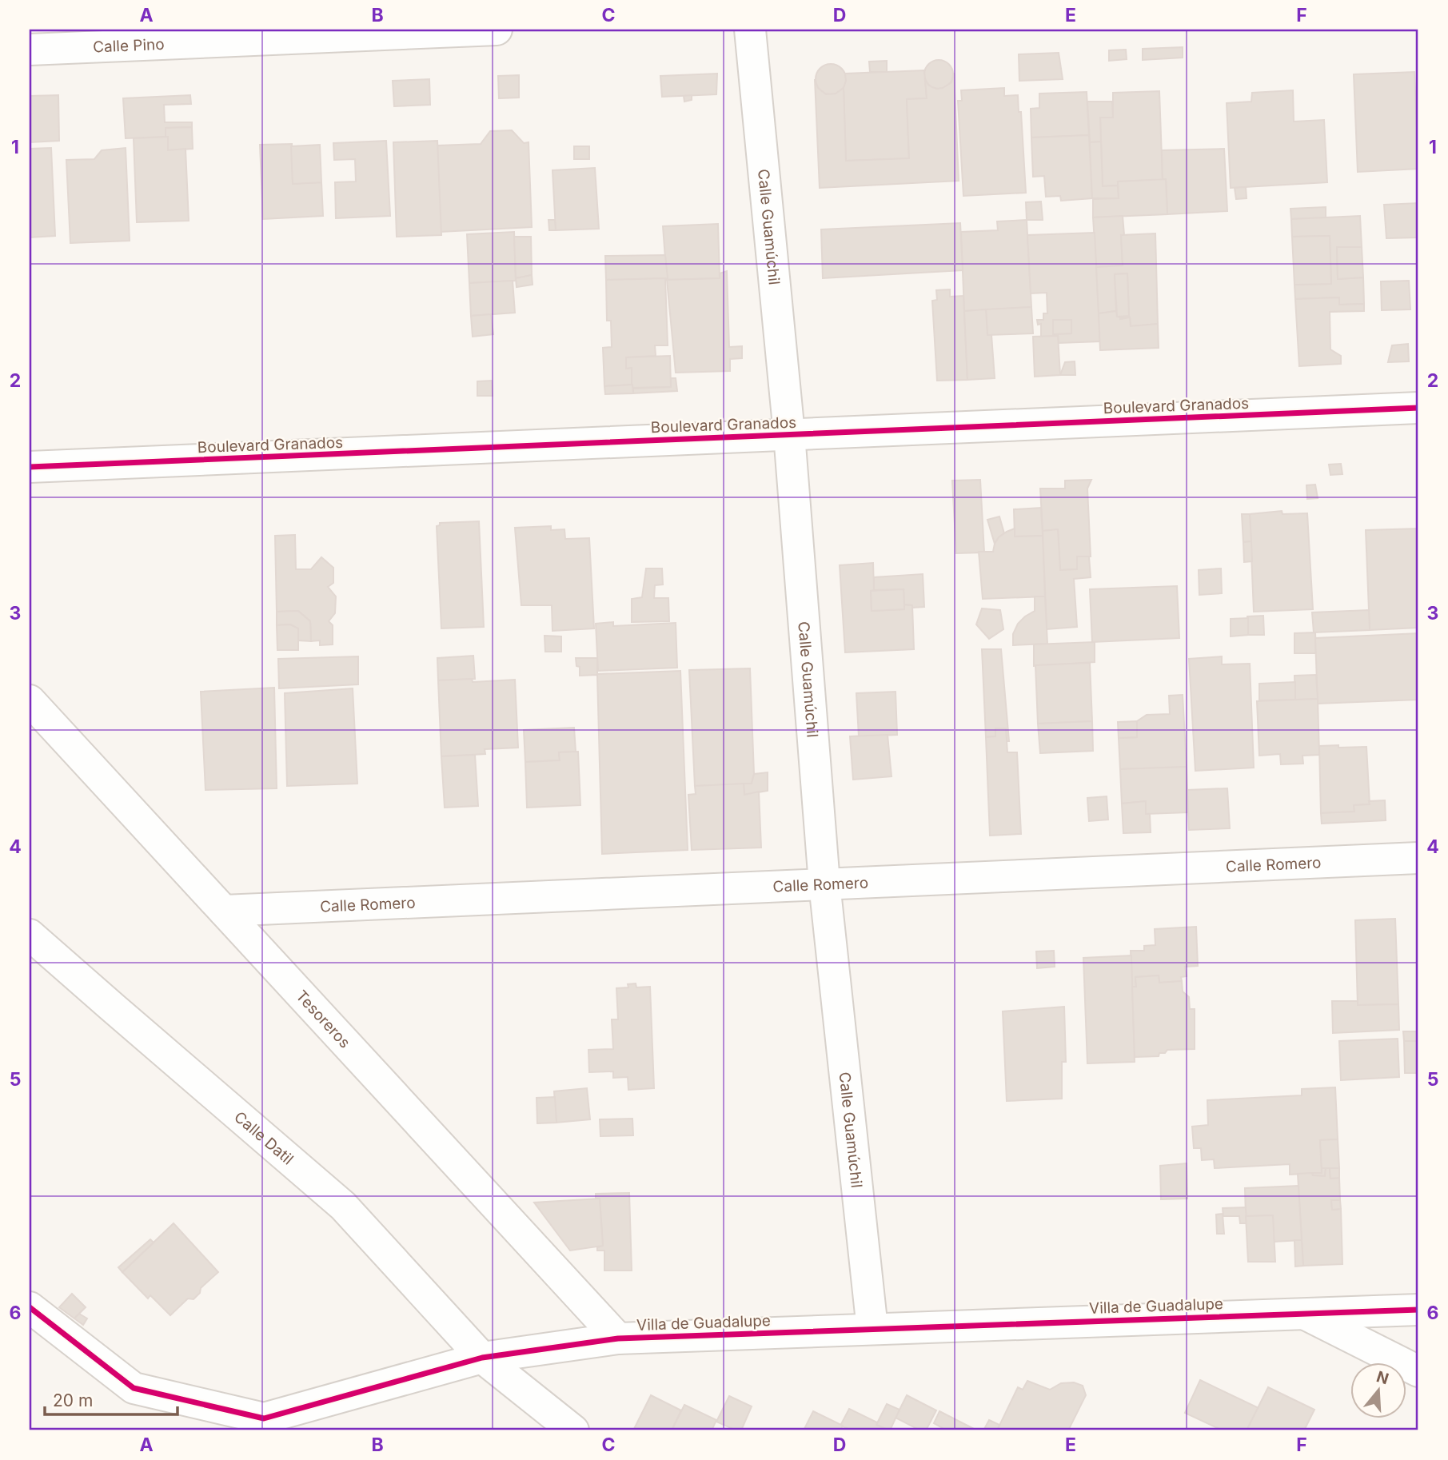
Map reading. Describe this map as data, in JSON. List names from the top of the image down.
{
  "streets": {
    "street": [
      "Calle Pino",
      "Calle Guamúchil",
      "Boulevard Granados",
      "Calle Romero",
      "Tesoreros",
      "Calle Datil",
      "Villa de Guadalupe"
    ]
  },
  "crossings": [
    ["Calle Guamúchil", "Boulevard Granados"],
    ["Calle Guamúchil", "Calle Romero"],
    ["Calle Guamúchil", "Villa de Guadalupe"],
    ["Calle Romero", "Tesoreros"],
    ["Tesoreros", "Villa de Guadalupe"],
    ["Calle Datil", "Villa de Guadalupe"]
  ],
  "scale_bar": "20 m",
  "north": "top",
  "grid": {
    "columns": [
      "A",
      "B",
      "C",
      "D",
      "E",
      "F"
    ],
    "rows": [
      "1",
      "2",
      "3",
      "4",
      "5",
      "6"
    ]
  }
}
